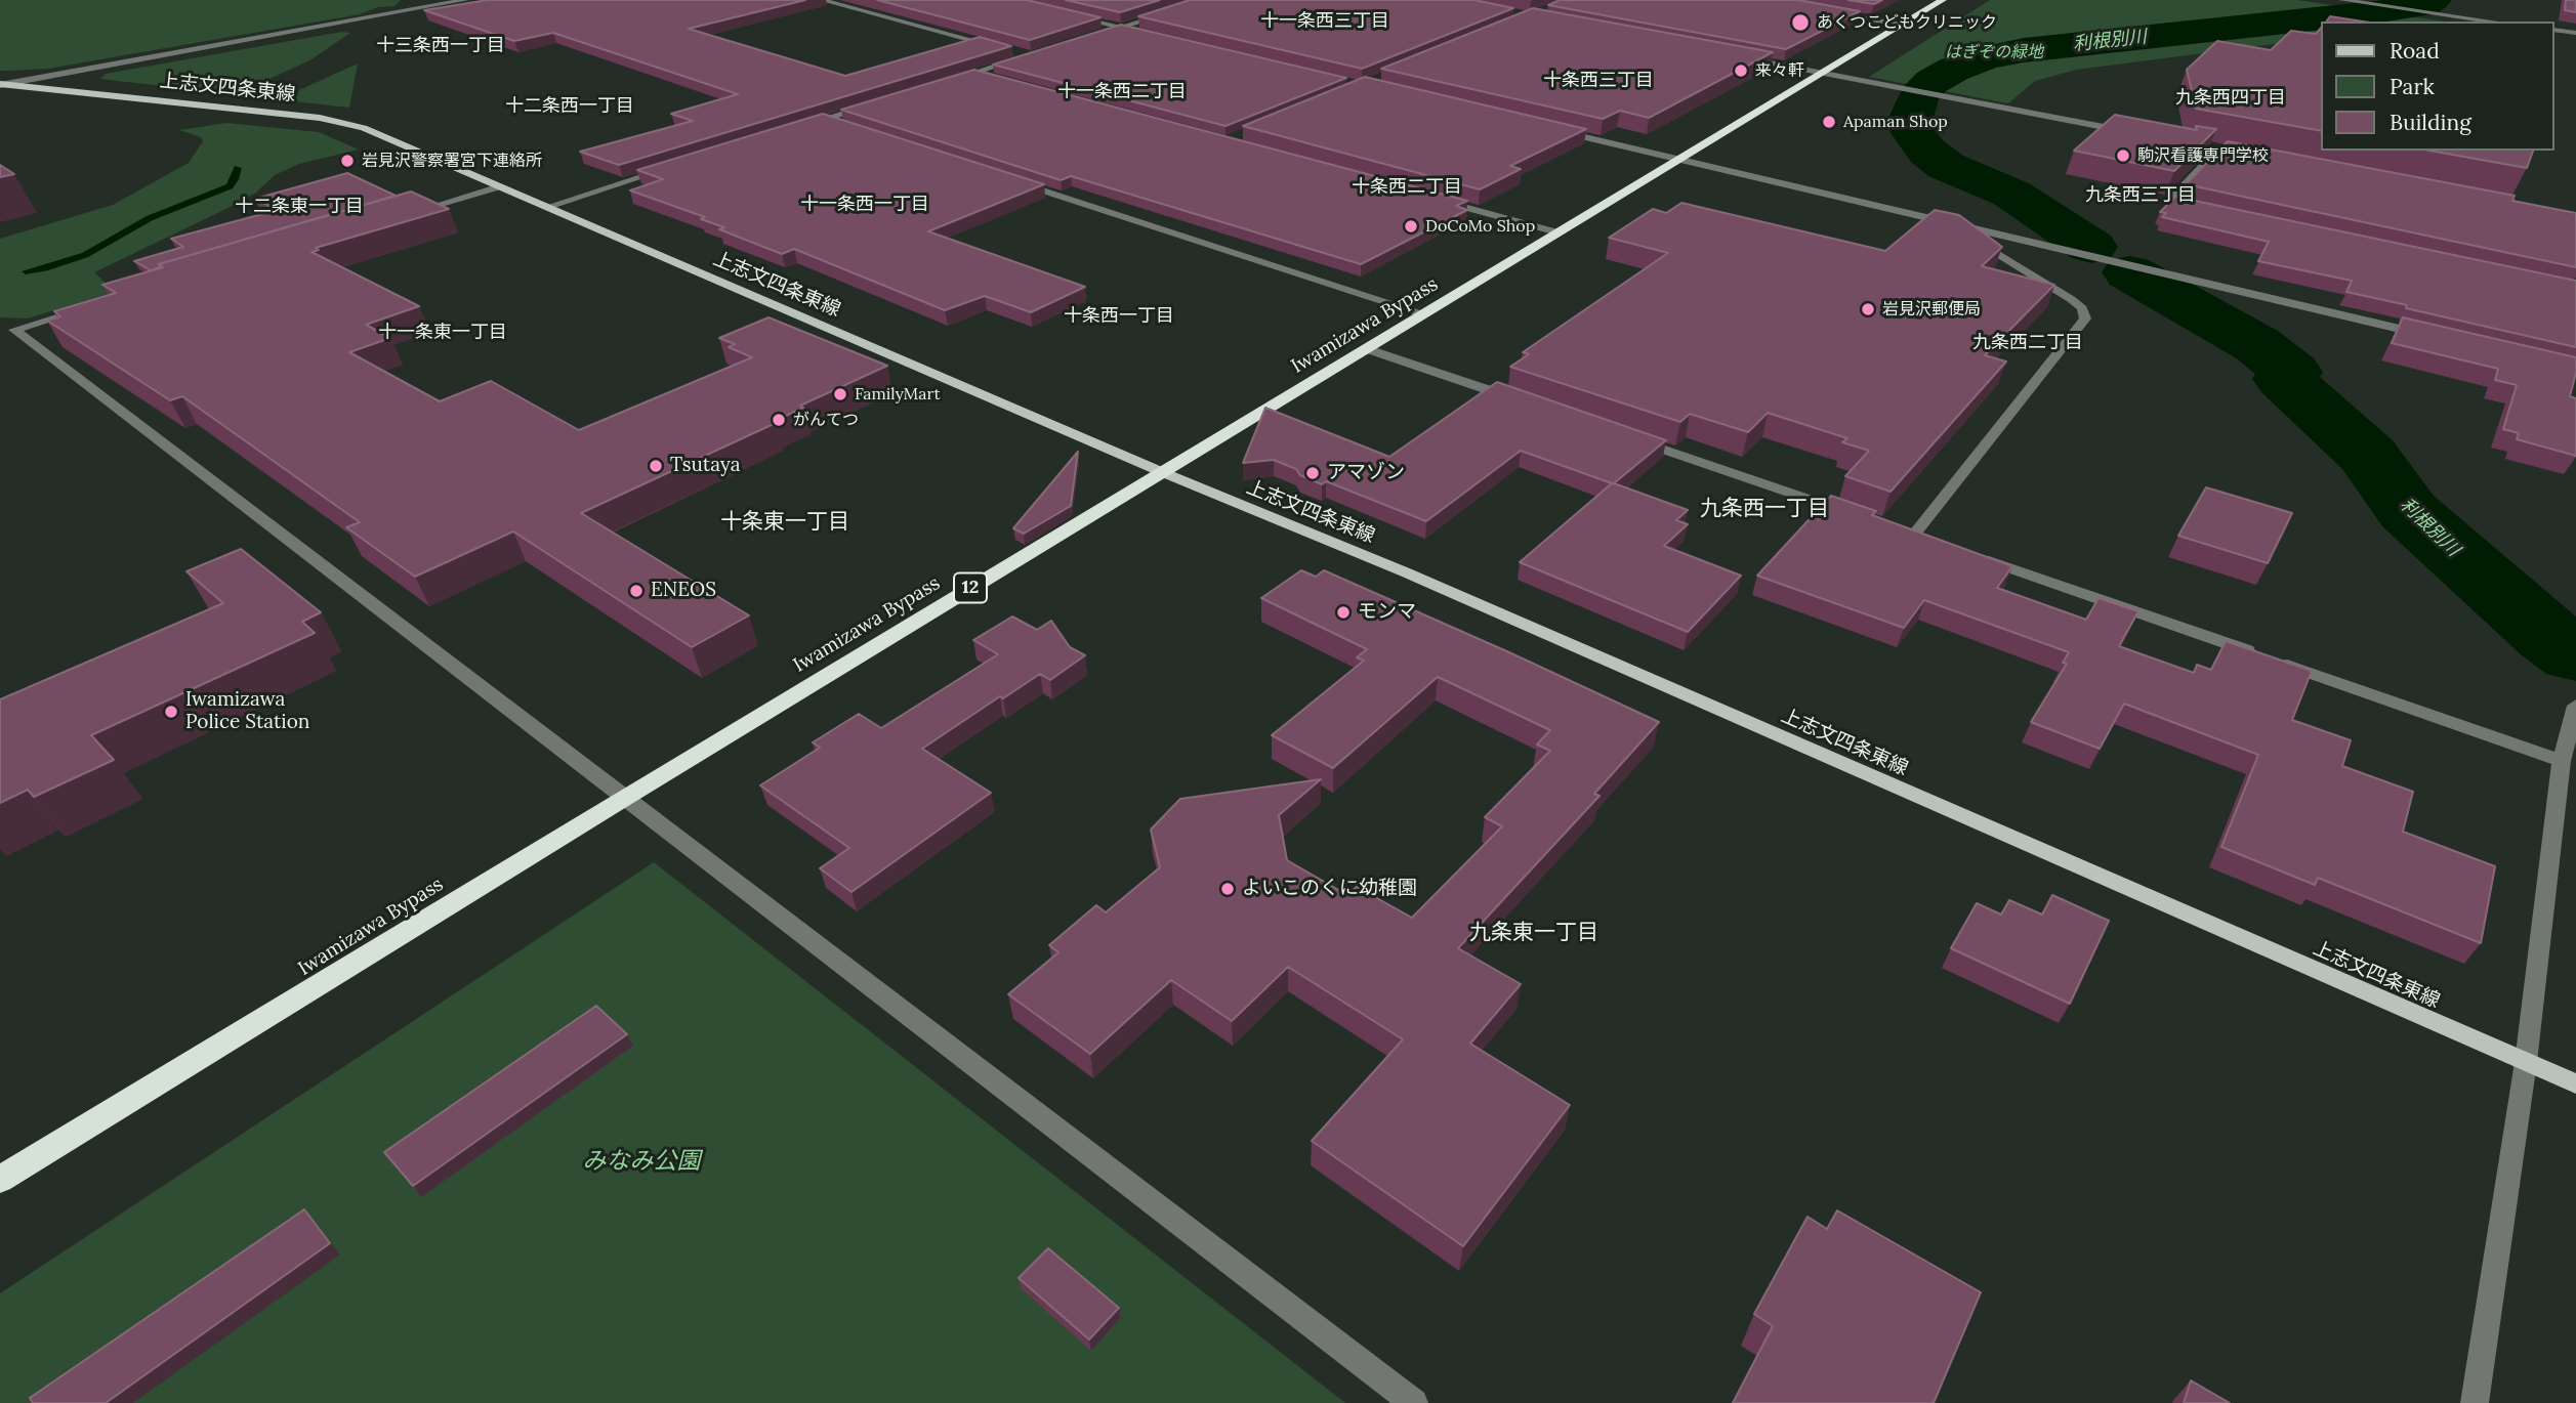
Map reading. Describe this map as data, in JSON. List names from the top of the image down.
{
  "streets": {
    "highway": ["Iwamizawa Bypass", "12"],
    "main road": ["上志文四条東線"]
  },
  "crossings": [
    ["上志文四条東線", "Iwamizawa Bypass"]
  ],
  "districts": [
    "十一条西三丁目",
    "十三条西一丁目",
    "十条西三丁目",
    "十一条西二丁目",
    "九条西四丁目",
    "十二条西一丁目",
    "十条西二丁目",
    "九条西三丁目",
    "十一条西一丁目",
    "十二条東一丁目",
    "十条西一丁目",
    "十一条東一丁目",
    "九条西二丁目",
    "九条西一丁目",
    "十条東一丁目",
    "九条東一丁目"
  ],
  "water": ["利根別川"],
  "parks": ["はぎぞの緑地", "みなみ公園"],
  "places": [
    "あくつこどもクリニック",
    "来々軒",
    "Apaman Shop",
    "駒沢看護専門学校",
    "岩見沢警察署宮下連絡所",
    "DoCoMo Shop",
    "岩見沢郵便局",
    "FamilyMart",
    "がんてつ",
    "Tsutaya",
    "アマゾン",
    "ENEOS",
    "モンマ",
    "Iwamizawa Police Station",
    "よいこのくに幼稚園"
  ],
  "legend": ["Road", "Park", "Building"]
}
